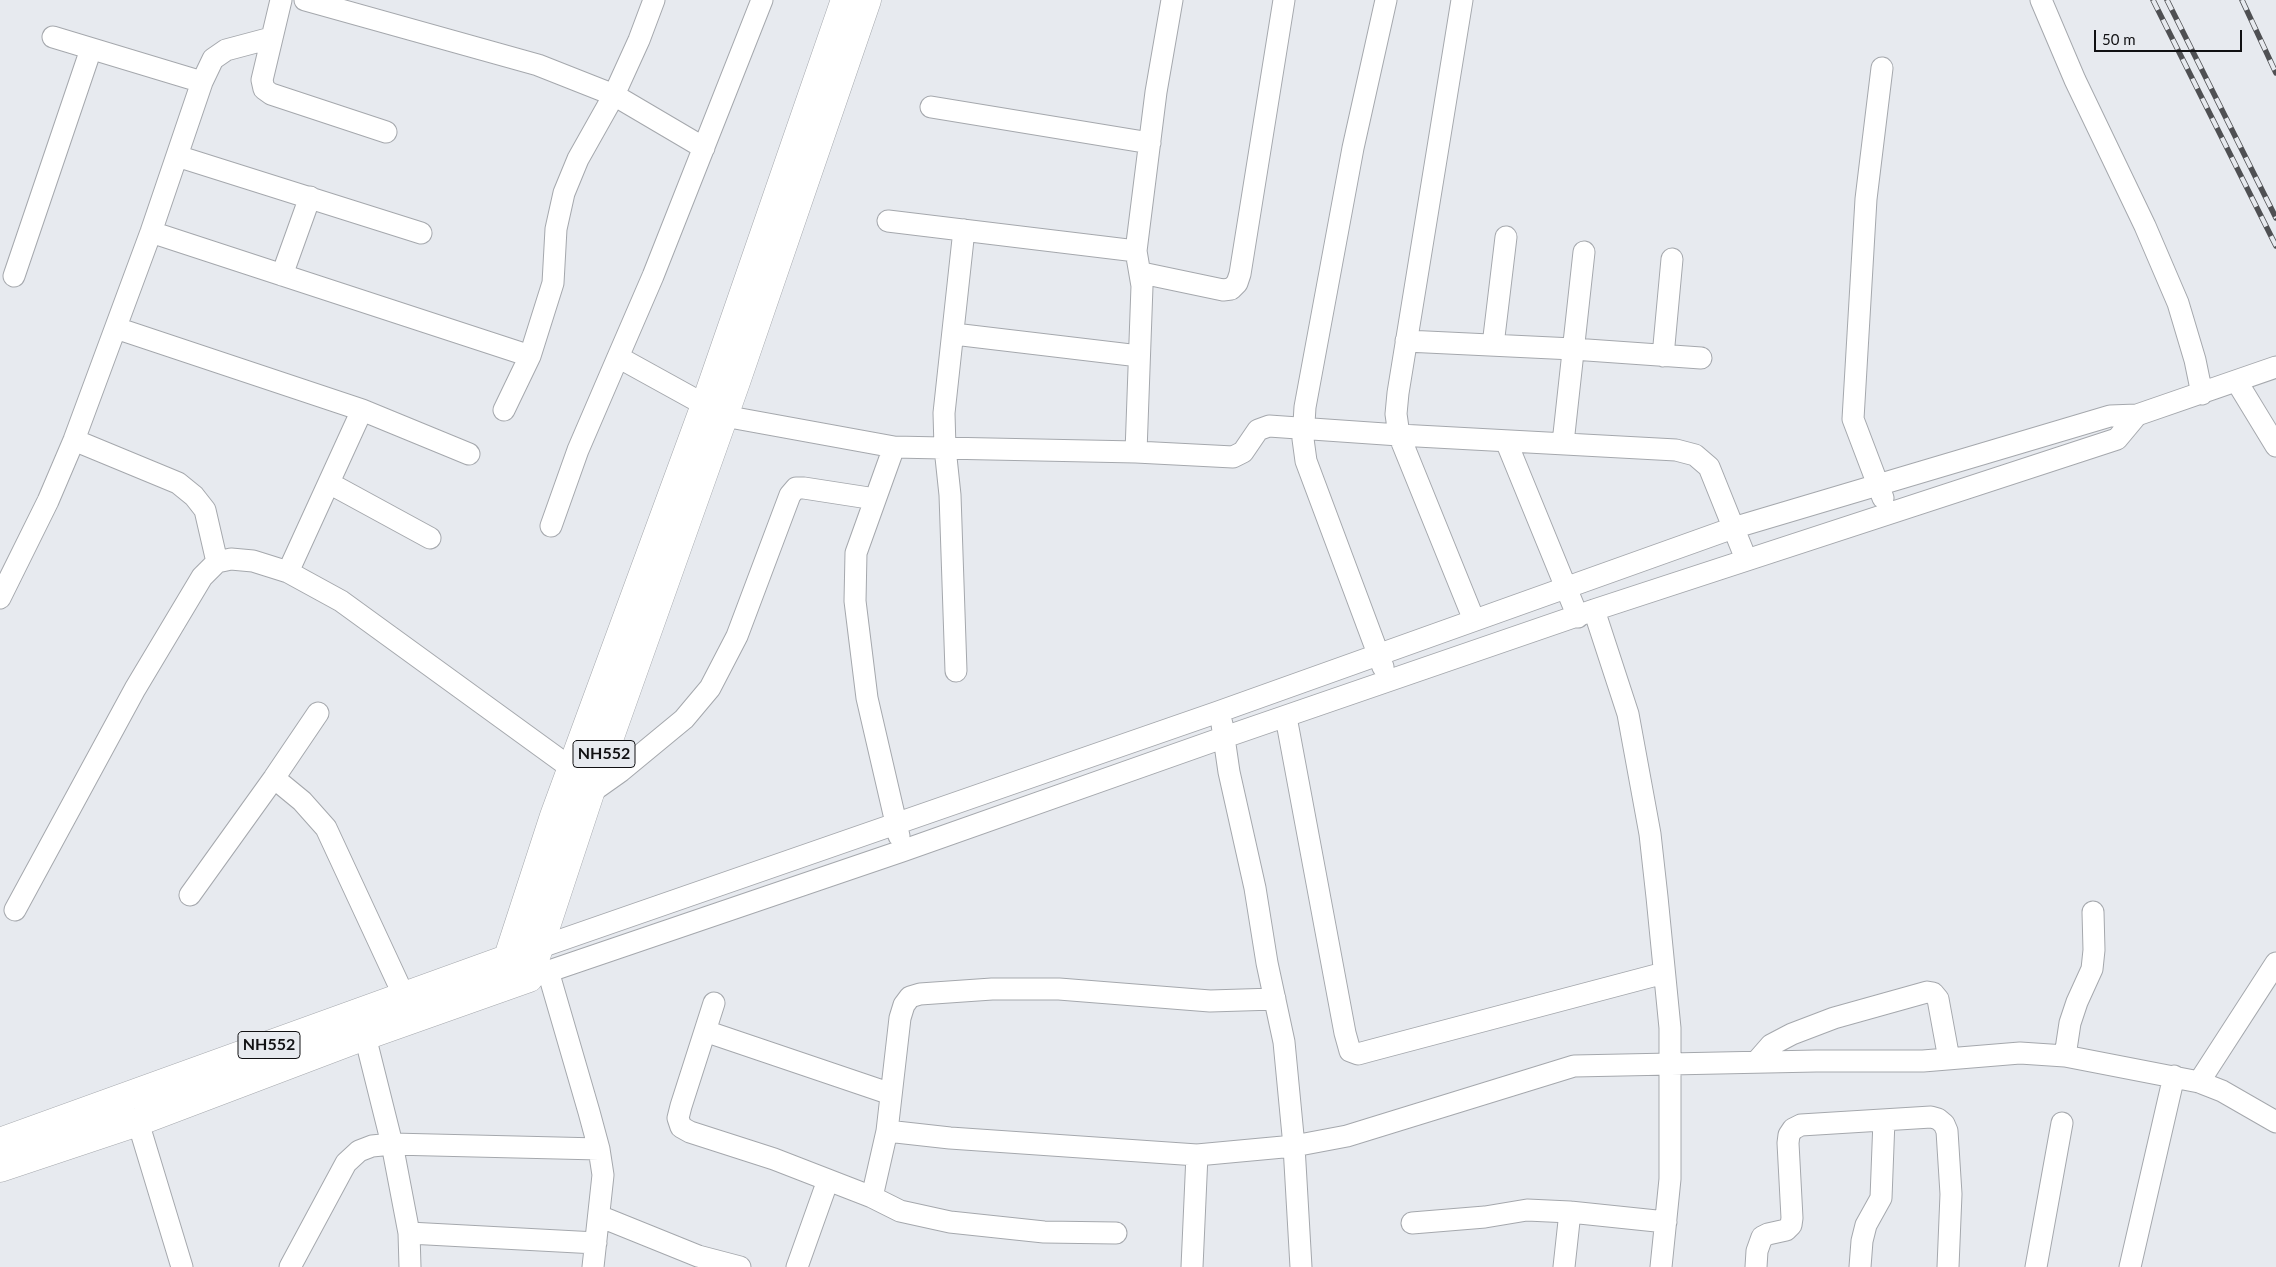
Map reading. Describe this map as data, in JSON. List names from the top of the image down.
{
  "streets": {
    "highway": ["NH552"]
  },
  "scale_bar": "50 m"
}
